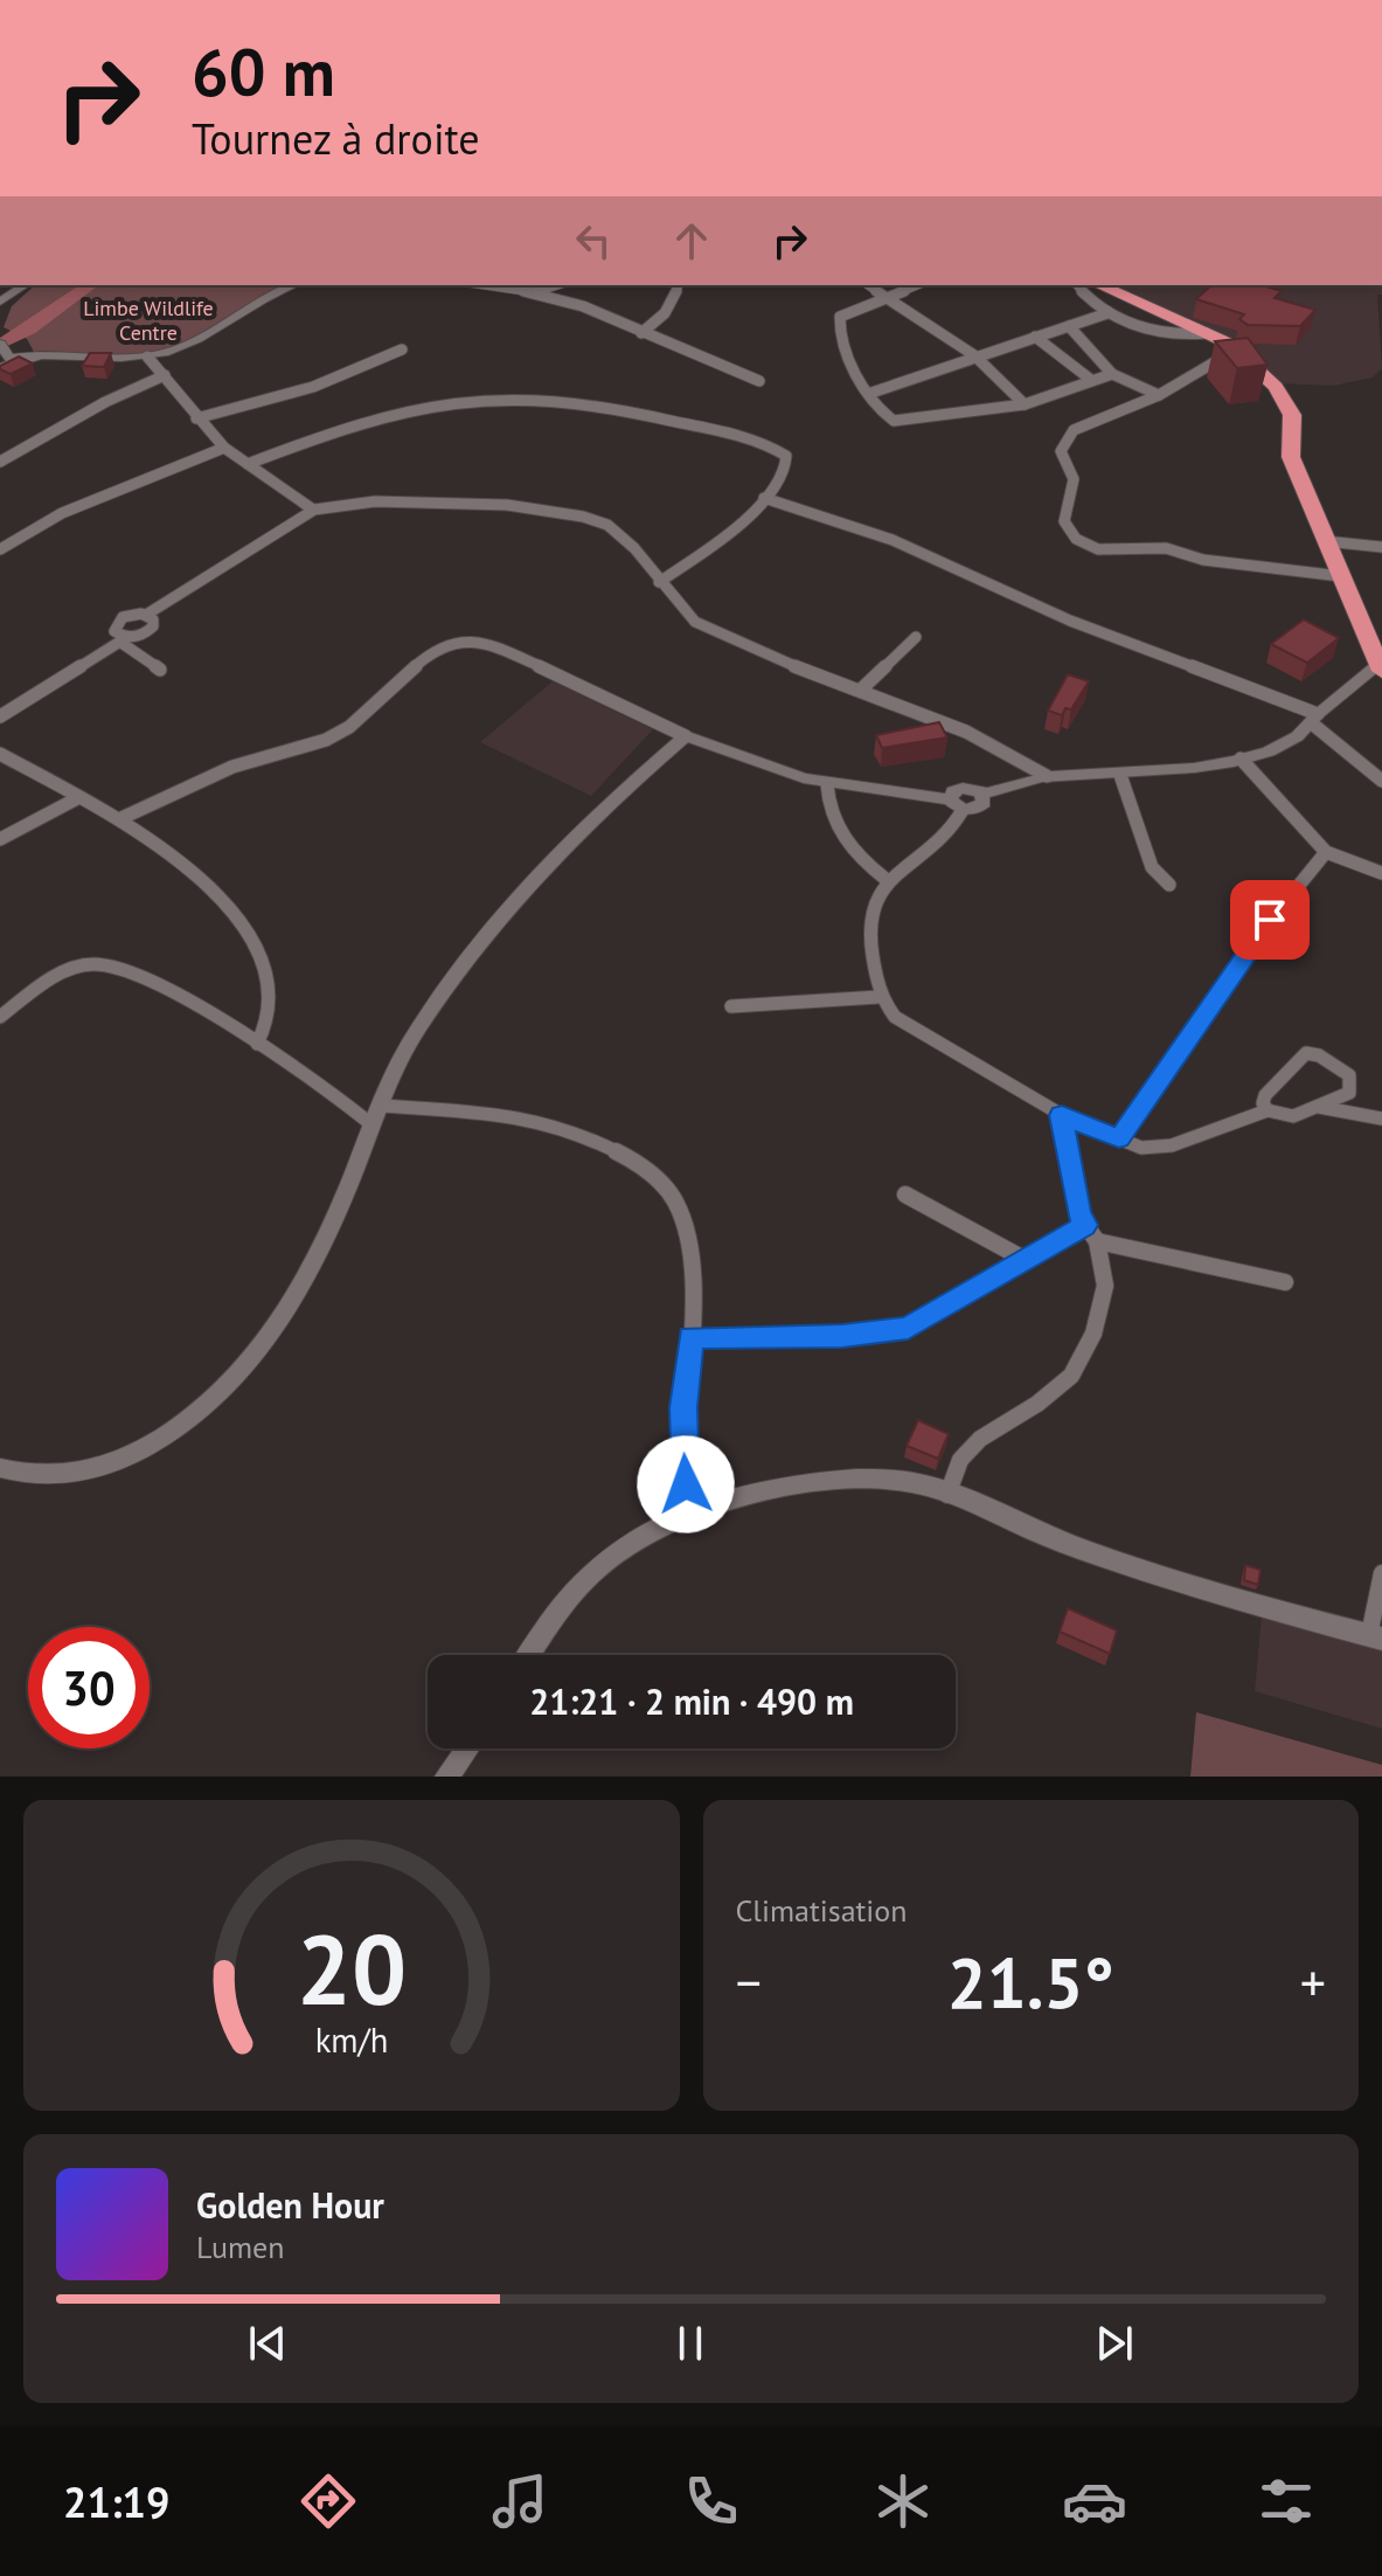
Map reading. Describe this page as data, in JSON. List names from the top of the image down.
{
  "parks": ["Limbe Wildlife Centre"],
  "page": {
    "turn": ["60 m", "Tournez à droite"],
    "limit": "30",
    "trip": "21:21 · 2 min · 490 m",
    "tile": "Climatisation",
    "heat": ["−", "21.5°", "+"],
    "song": ["Golden Hour", "Lumen"],
    "tabs": "21:19",
    "gauge": ["20", "km/h"]
  }
}
